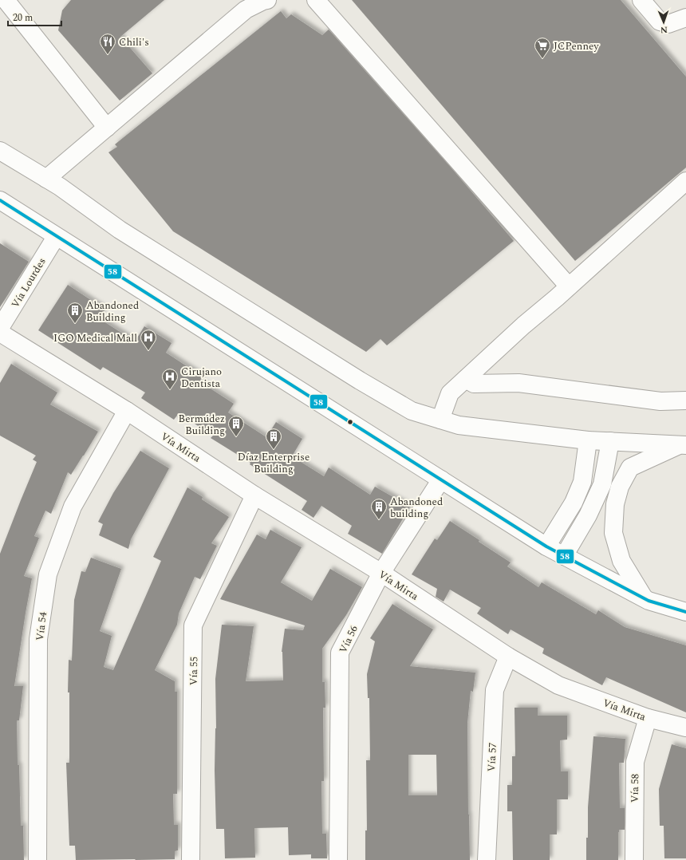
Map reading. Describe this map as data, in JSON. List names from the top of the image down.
{
  "streets": {
    "street": [
      "Vía Lourdes",
      "Vía Mirta",
      "Vía 54",
      "Vía 56",
      "Vía 55",
      "Vía 57",
      "Vía 58"
    ]
  },
  "crossings": [
    ["Vía Mirta", "Vía 54"],
    ["Vía Mirta", "Vía 56"],
    ["Vía Mirta", "Vía 55"],
    ["Vía Mirta", "Vía 57"],
    ["Vía Mirta", "Vía 58"]
  ],
  "places": {
    "restaurant": ["Chili's"],
    "supermarket": ["JCPenney"],
    "building": [
      "Abandoned Building",
      "Bermúdez Building",
      "Díaz Enterprise Building",
      "Abandoned building"
    ],
    "hospital": ["IGO Medical Mall", "Cirujano Dentista"]
  },
  "lines": ["transit line 58"],
  "scale_bar": "20 m",
  "north": "bottom"
}
